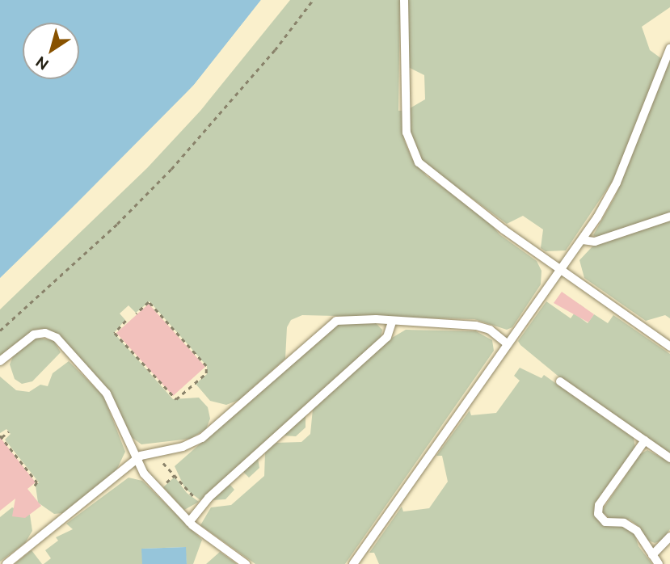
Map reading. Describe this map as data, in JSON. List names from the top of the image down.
{
  "north": "bottom left"
}
